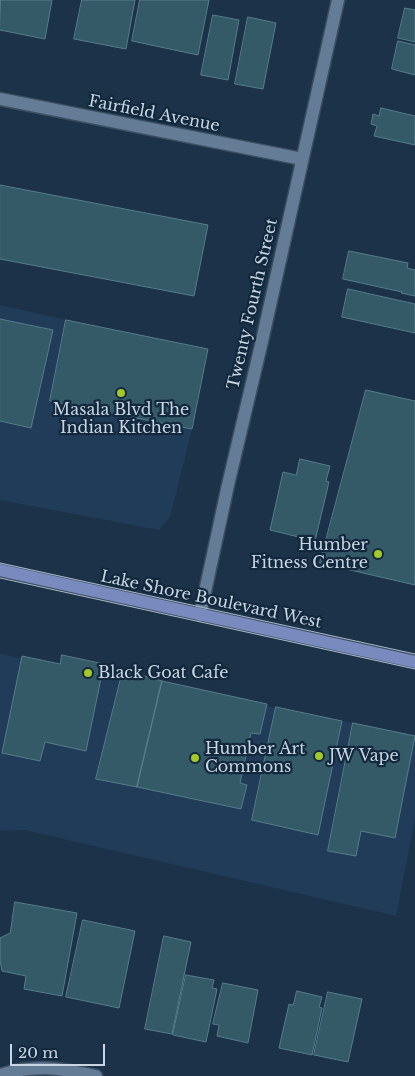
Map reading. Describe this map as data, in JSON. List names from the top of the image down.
{
  "streets": {
    "main road": ["Lake Shore Boulevard West"],
    "street": ["Fairfield Avenue", "Twenty Fourth Street"]
  },
  "crossings": [
    ["Fairfield Avenue", "Twenty Fourth Street"],
    ["Twenty Fourth Street", "Lake Shore Boulevard West"]
  ],
  "places": [
    "Masala Blvd The Indian Kitchen",
    "Humber Fitness Centre",
    "Black Goat Cafe",
    "JW Vape",
    "Humber Art Commons"
  ],
  "scale_bar": "20 m"
}
